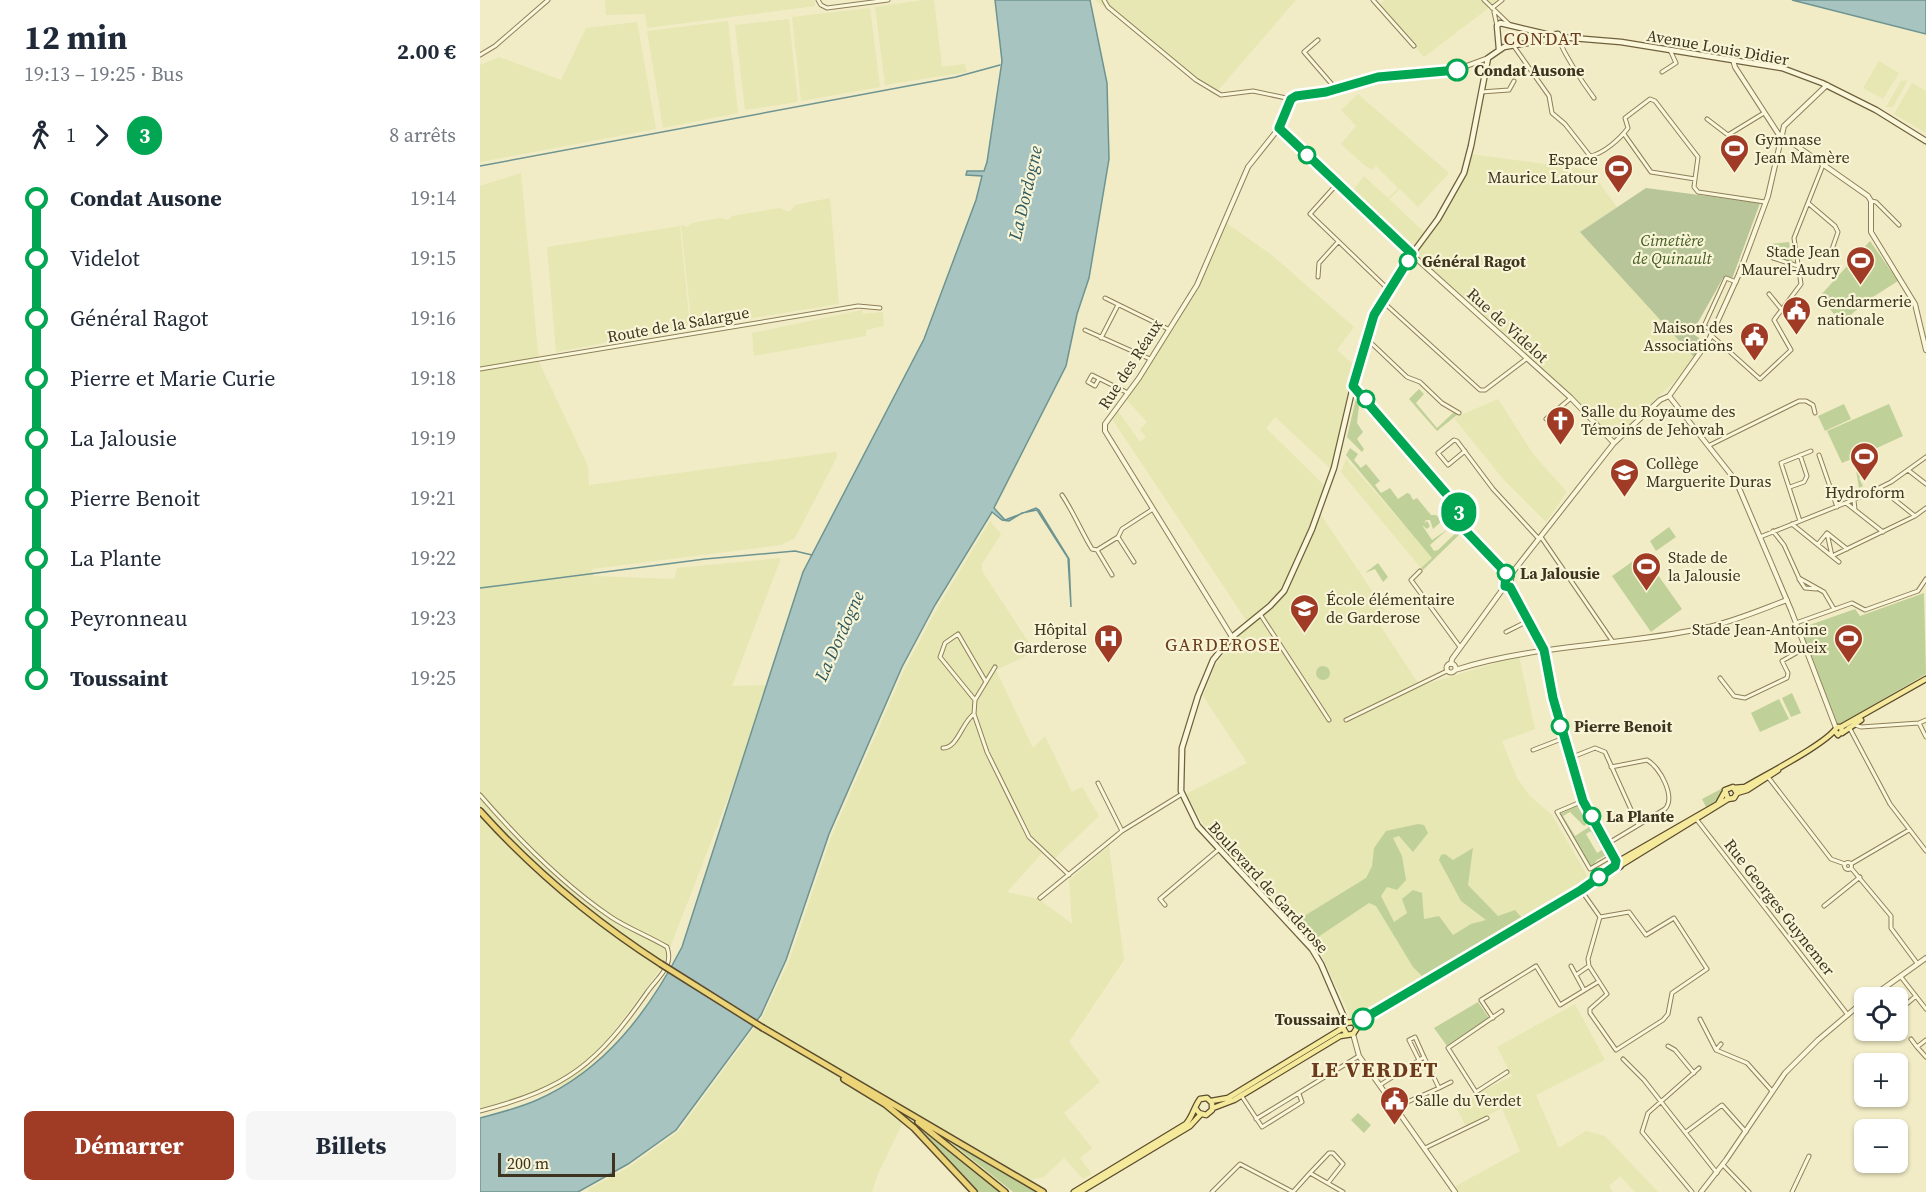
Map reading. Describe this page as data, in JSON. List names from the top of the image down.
{
  "streets": {
    "main road": ["Avenue Louis Didier", "Boulevard de Garderose"],
    "street": [
      "Route de la Salargue",
      "Rue de Videlot",
      "Rue des Réaux",
      "Rue Georges Guynemer"
    ]
  },
  "crossings": [
    ["Avenue Louis Didier", "Boulevard de Garderose"],
    ["Rue de Videlot", "Rue des Réaux"],
    ["Rue de Videlot", "Boulevard de Garderose"],
    ["Rue des Réaux", "Boulevard de Garderose"]
  ],
  "districts": ["CONDAT", "GARDEROSE", "LE VERDET"],
  "water": ["La Dordogne"],
  "parks": ["Cimetière de Quinault"],
  "places": {
    "other": [
      "Condat Ausone",
      "Général Ragot",
      "La Jalousie",
      "Pierre Benoit",
      "La Plante",
      "Toussaint"
    ],
    "sports": [
      "Gymnase Jean Mamère",
      "Espace Maurice Latour",
      "Stade Jean Maurel-Audry",
      "Hydroform",
      "Stade de la Jalousie",
      "Stade Jean-Antoine Moueix"
    ],
    "public building": ["Gendarmerie nationale", "Maison des Associations", "Salle du Verdet"],
    "church": ["Salle du Royaume des Témoins de Jehovah"],
    "school or university": ["Collège Marguerite Duras", "École élémentaire de Garderose"],
    "hospital": ["Hôpital Garderose"]
  },
  "lines": ["bus line 3"],
  "scale_bar": "200 m",
  "page": {
    "heading": ["12 min", "19:13 – 19:25 · Bus", "2.00 €"],
    "on_map": "3",
    "legs": ["1", "3", "8 arrêts"],
    "list": [
      {
        "name": "Condat Ausone",
        "value": "19:14"
      },
      {
        "name": "Videlot",
        "value": "19:15"
      },
      {
        "name": "Général Ragot",
        "value": "19:16"
      },
      {
        "name": "Pierre et Marie Curie",
        "value": "19:18"
      },
      {
        "name": "La Jalousie",
        "value": "19:19"
      },
      {
        "name": "Pierre Benoit",
        "value": "19:21"
      },
      {
        "name": "La Plante",
        "value": "19:22"
      },
      {
        "name": "Peyronneau",
        "value": "19:23"
      },
      {
        "name": "Toussaint",
        "value": "19:25"
      }
    ],
    "map_buttons": ["+", "−"],
    "buttons": ["Démarrer", "Billets"],
    "scale": "200 m"
  }
}
